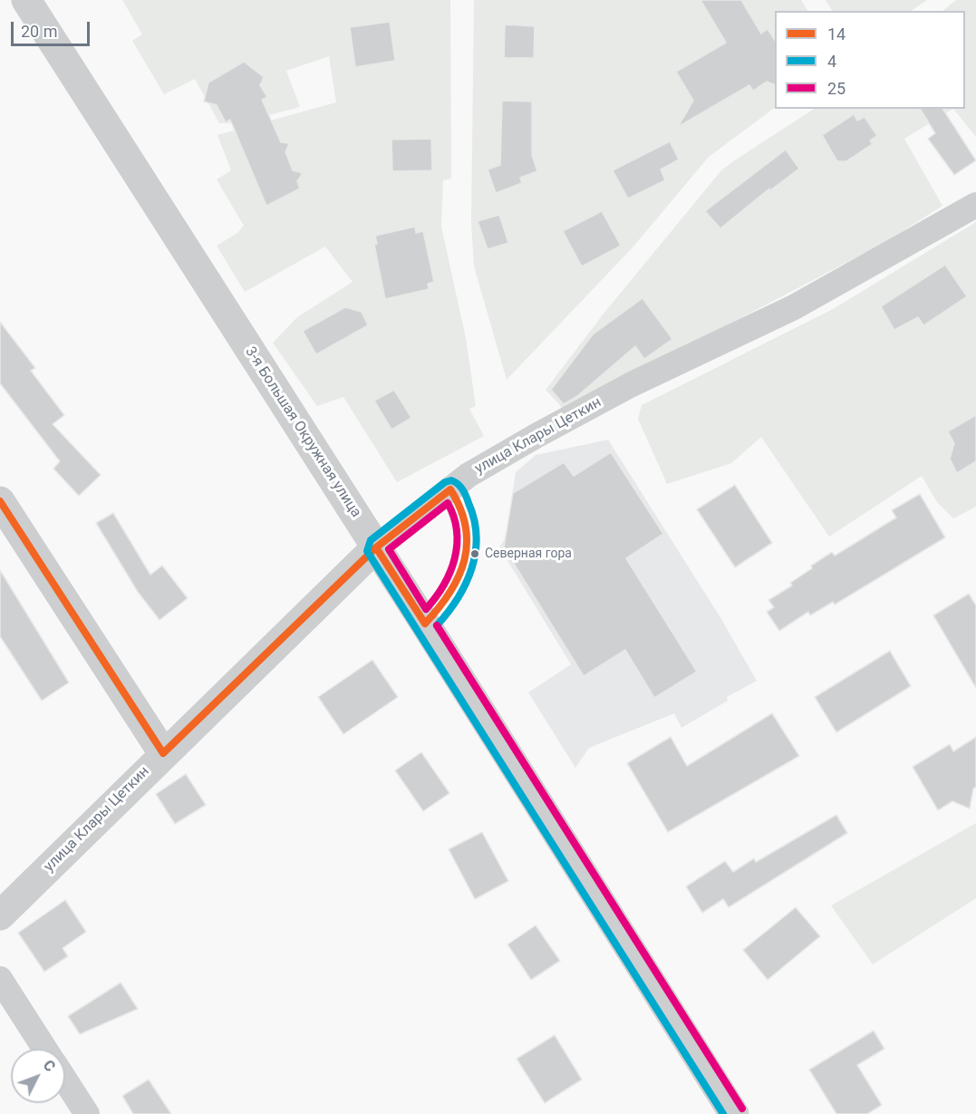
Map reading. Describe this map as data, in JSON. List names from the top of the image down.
{
  "streets": {
    "street": ["3-я Большая Окружная улица", "улица Клары Цеткин"]
  },
  "crossings": [
    ["3-я Большая Окружная улица", "улица Клары Цеткин"]
  ],
  "places": ["Северная гора"],
  "lines": ["transit line 4", "transit line 14", "transit line 25"],
  "legend": ["14", "4", "25"],
  "scale_bar": "20 m",
  "north": "top right"
}
